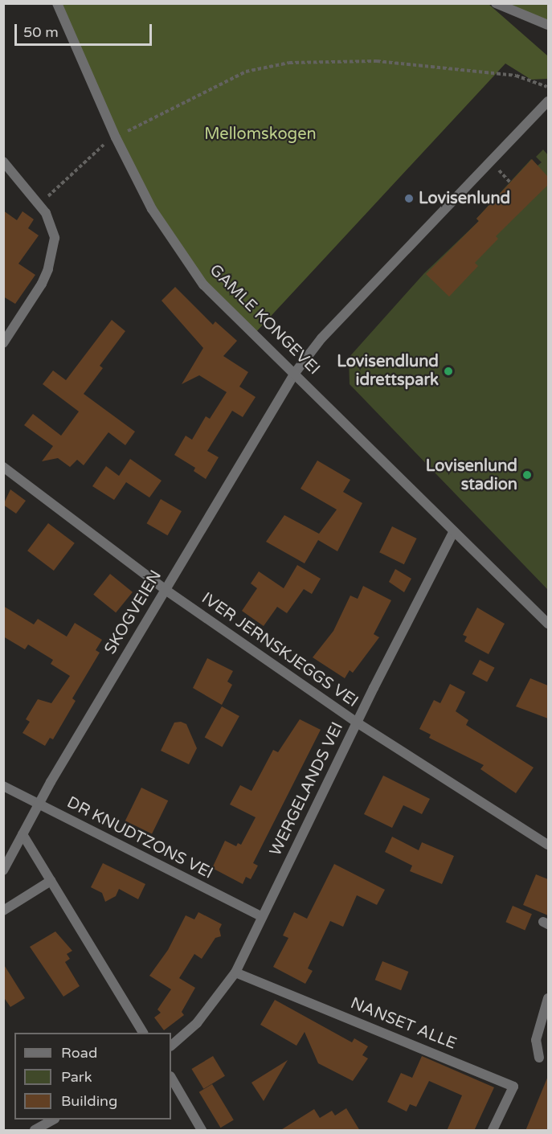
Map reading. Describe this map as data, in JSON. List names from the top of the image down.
{
  "streets": {
    "street": [
      "GAMLE KONGEVEI",
      "SKOGVEIEN",
      "IVER JERNSKJEGGS VEI",
      "WERGELANDS VEI",
      "DR KNUDTZONS VEI",
      "NANSET ALLE"
    ]
  },
  "crossings": [
    ["GAMLE KONGEVEI", "SKOGVEIEN"],
    ["GAMLE KONGEVEI", "WERGELANDS VEI"],
    ["SKOGVEIEN", "IVER JERNSKJEGGS VEI"],
    ["SKOGVEIEN", "DR KNUDTZONS VEI"],
    ["IVER JERNSKJEGGS VEI", "WERGELANDS VEI"],
    ["WERGELANDS VEI", "DR KNUDTZONS VEI"],
    ["WERGELANDS VEI", "NANSET ALLE"]
  ],
  "parks": ["Mellomskogen"],
  "places": ["Lovisenlund", "Lovisendlund idrettspark", "Lovisenlund stadion"],
  "legend": ["Road", "Park", "Building"],
  "scale_bar": "50 m"
}
